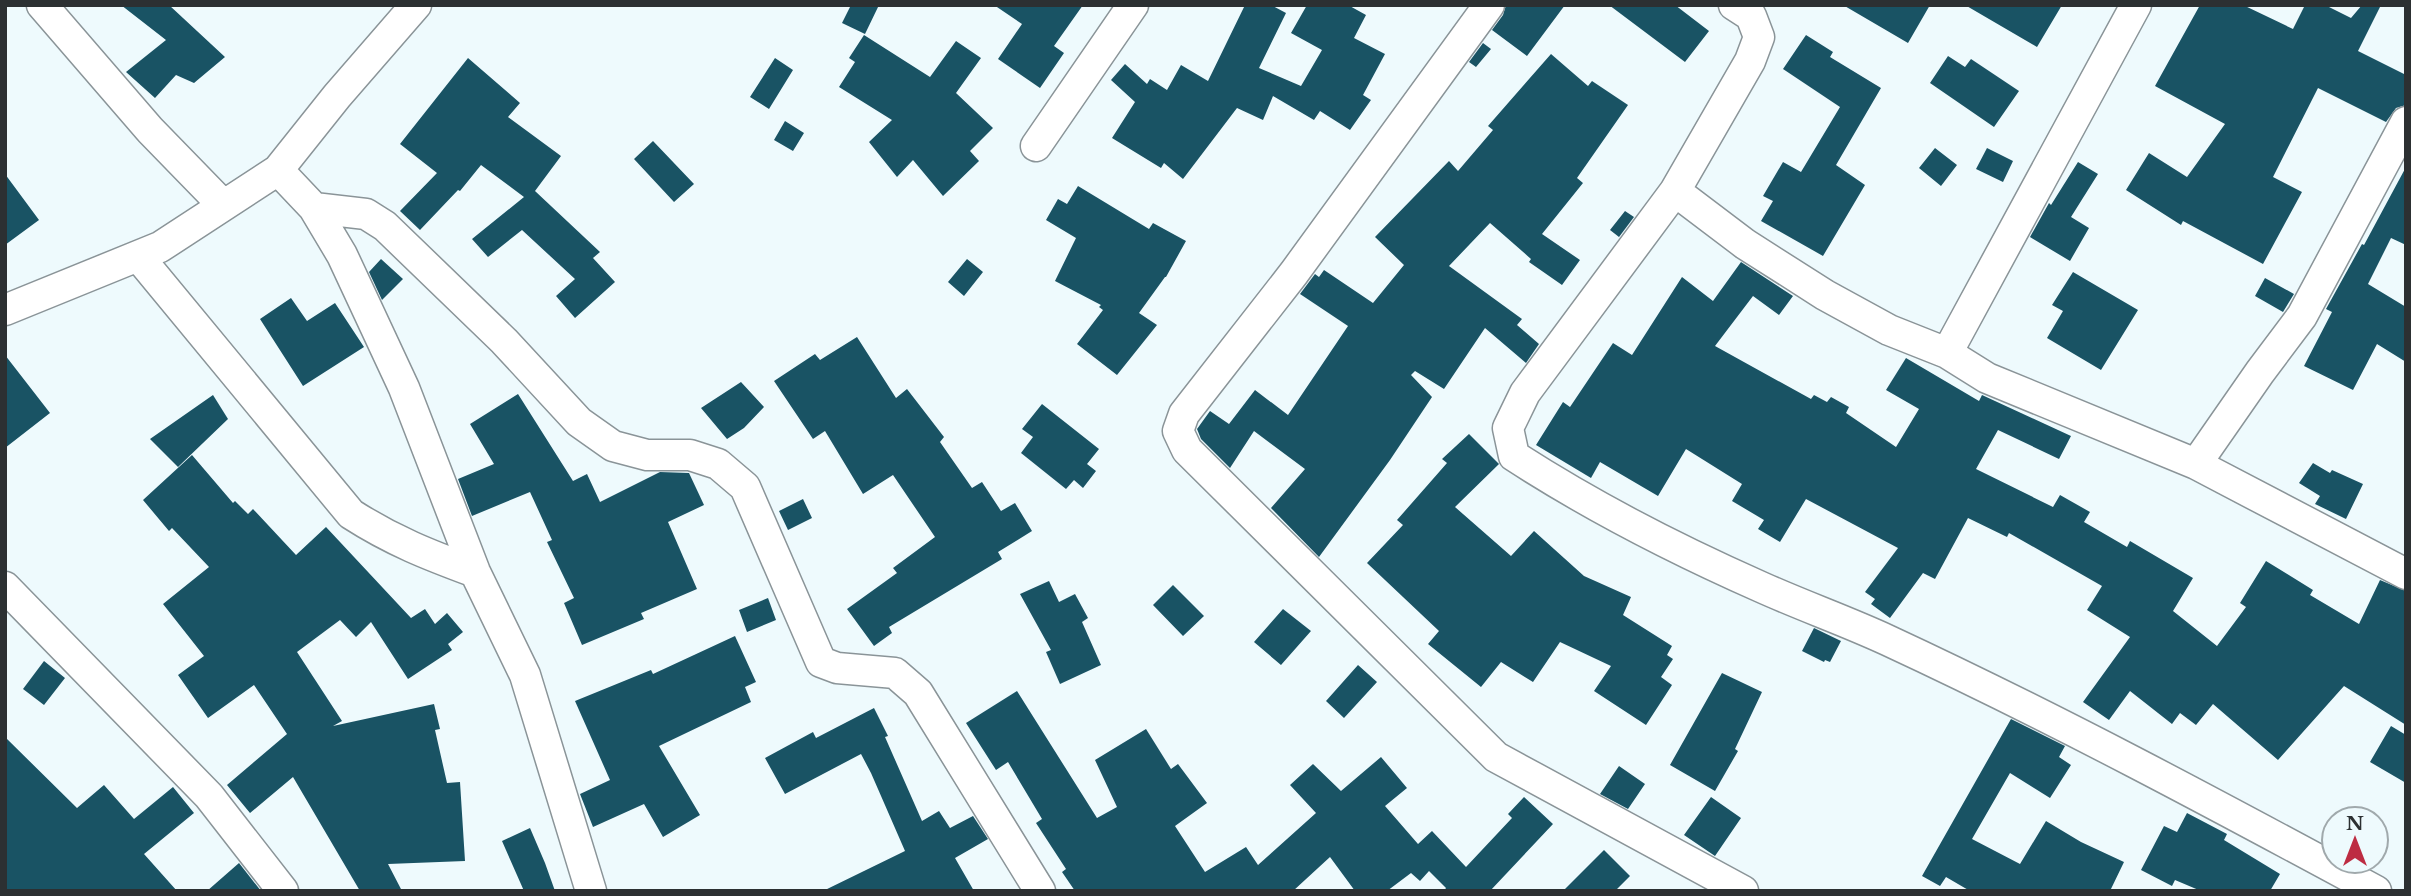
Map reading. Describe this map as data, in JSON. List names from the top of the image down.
{
  "north": "top"
}
